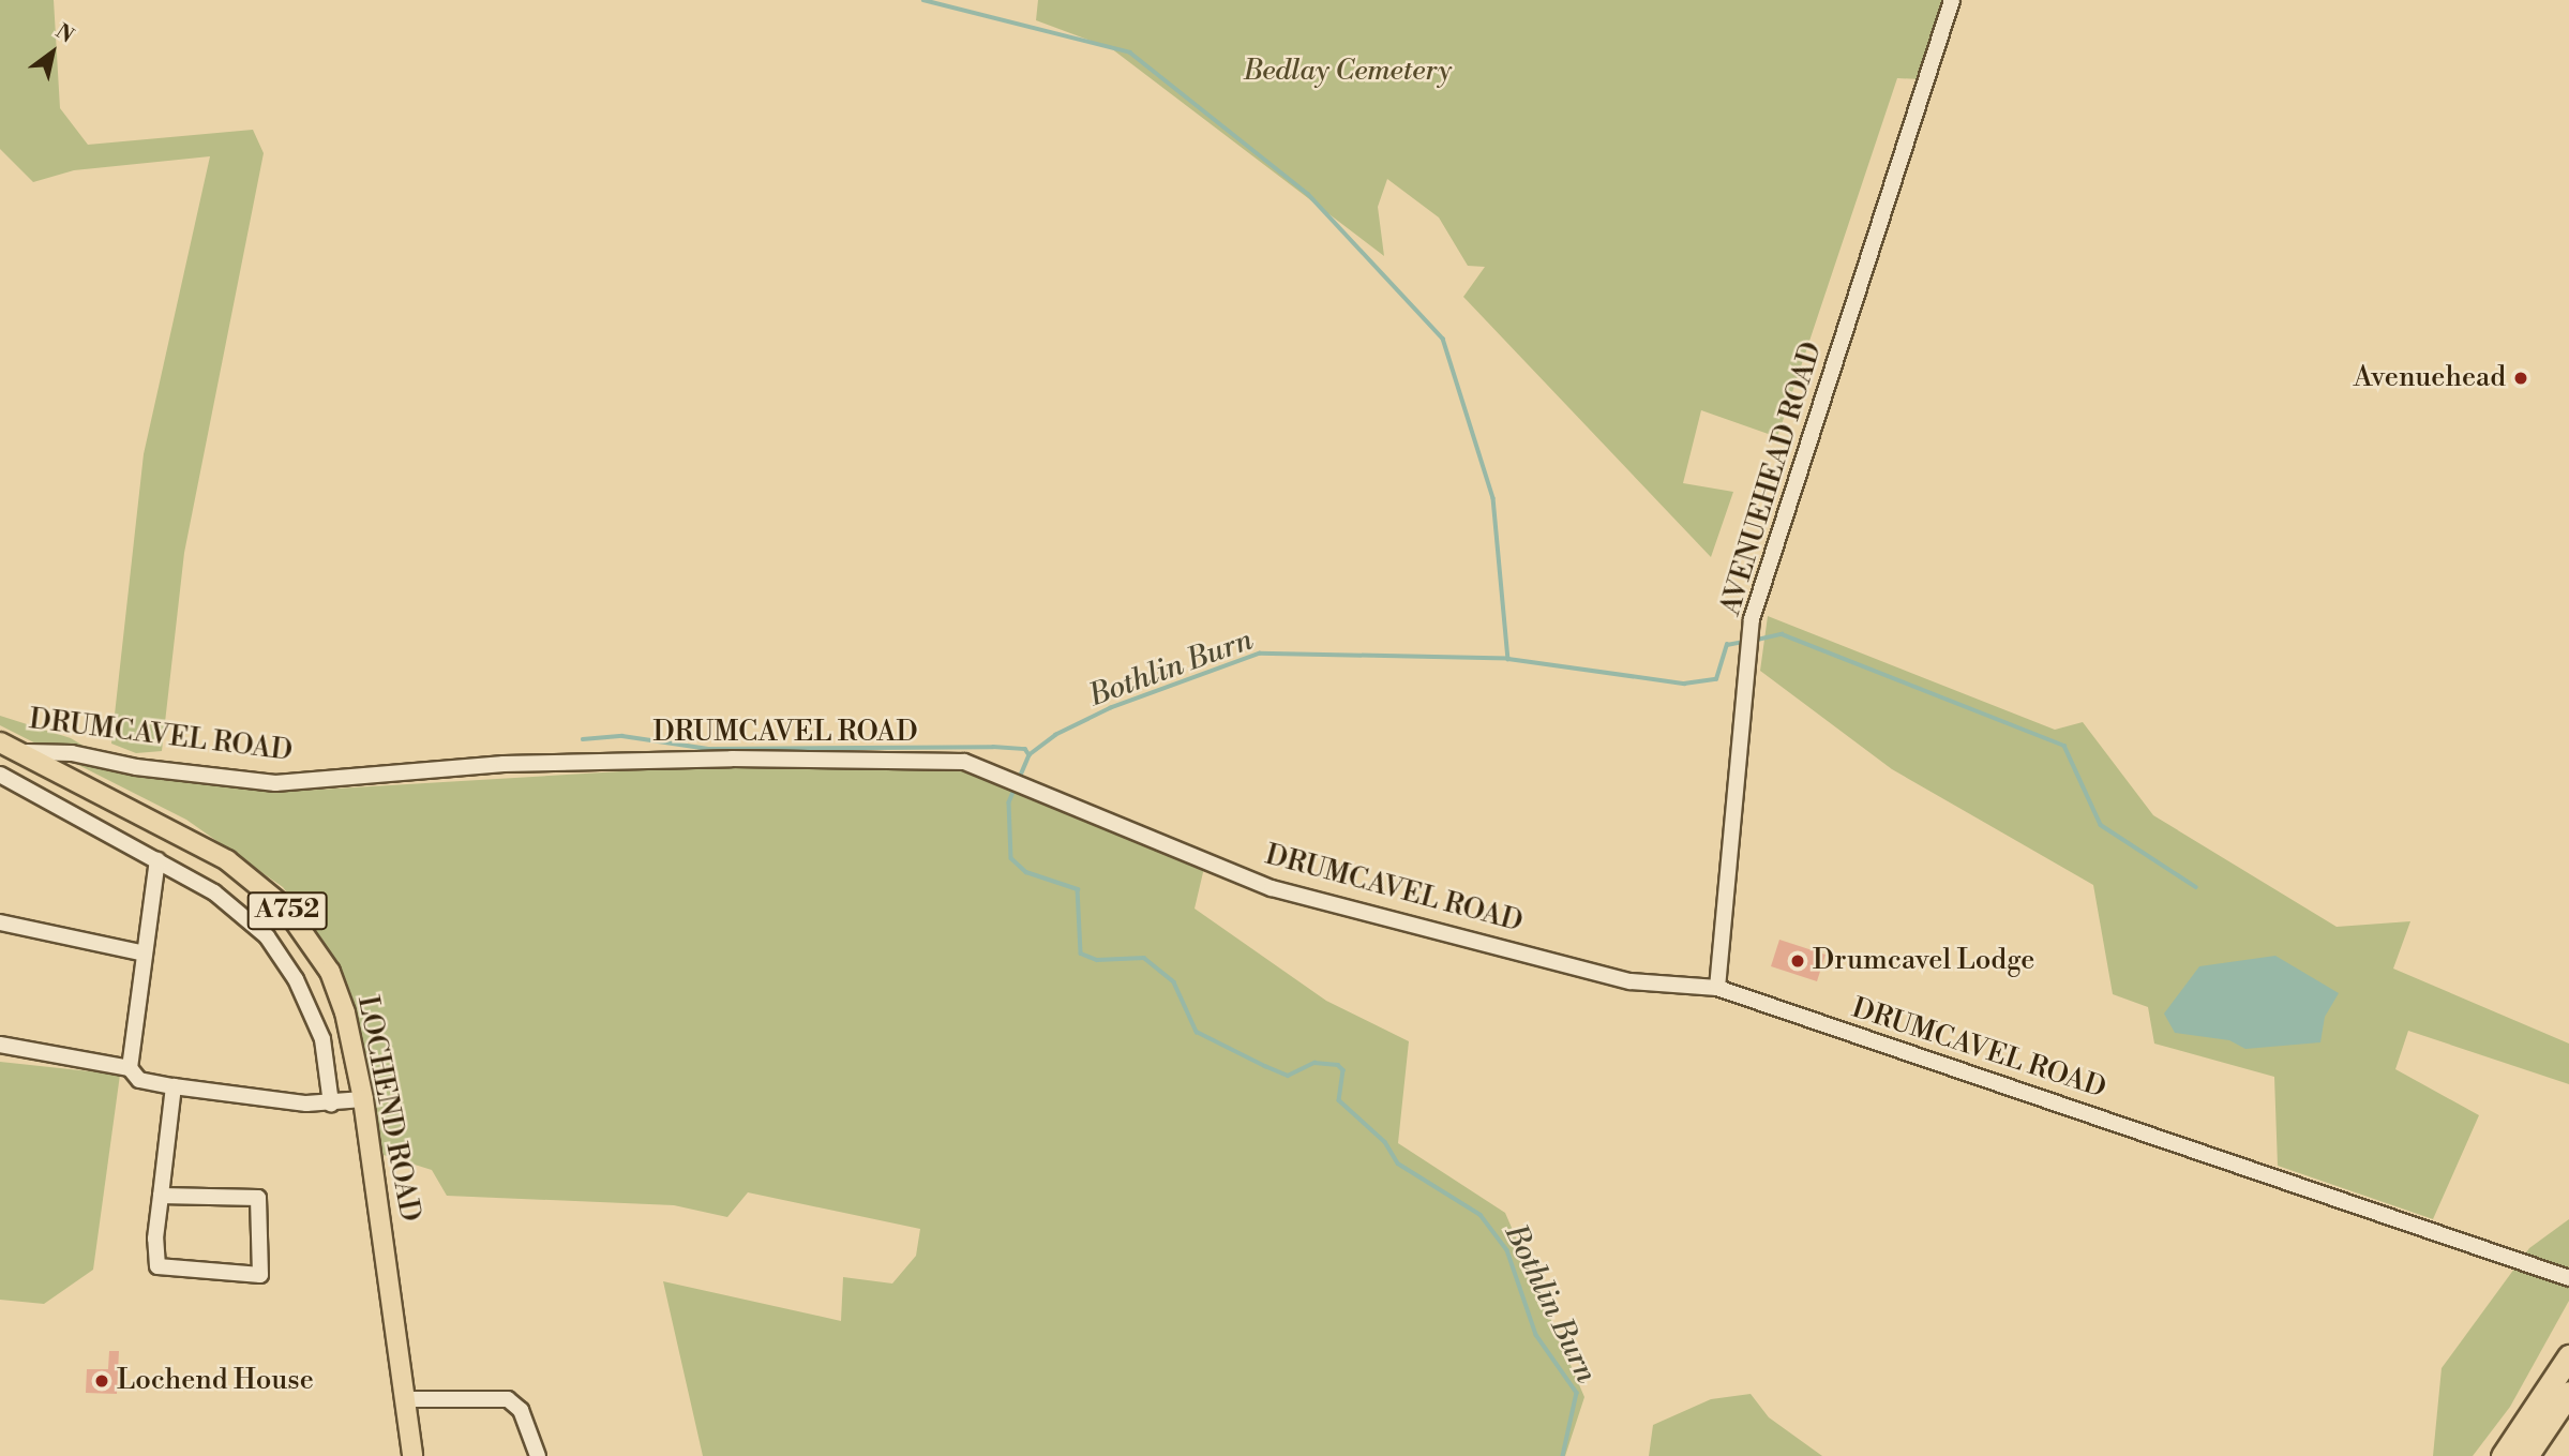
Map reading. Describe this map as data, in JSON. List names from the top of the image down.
{
  "streets": {
    "main road": ["DRUMCAVEL ROAD", "A752", "LOCHEND ROAD"],
    "street": ["AVENUEHEAD ROAD"]
  },
  "crossings": [
    ["AVENUEHEAD ROAD", "DRUMCAVEL ROAD"],
    ["DRUMCAVEL ROAD", "LOCHEND ROAD"]
  ],
  "water": ["Bothlin Burn"],
  "parks": ["Bedlay Cemetery"],
  "places": ["Avenuehead", "Drumcavel Lodge", "Lochend House"],
  "north": "top right"
}
